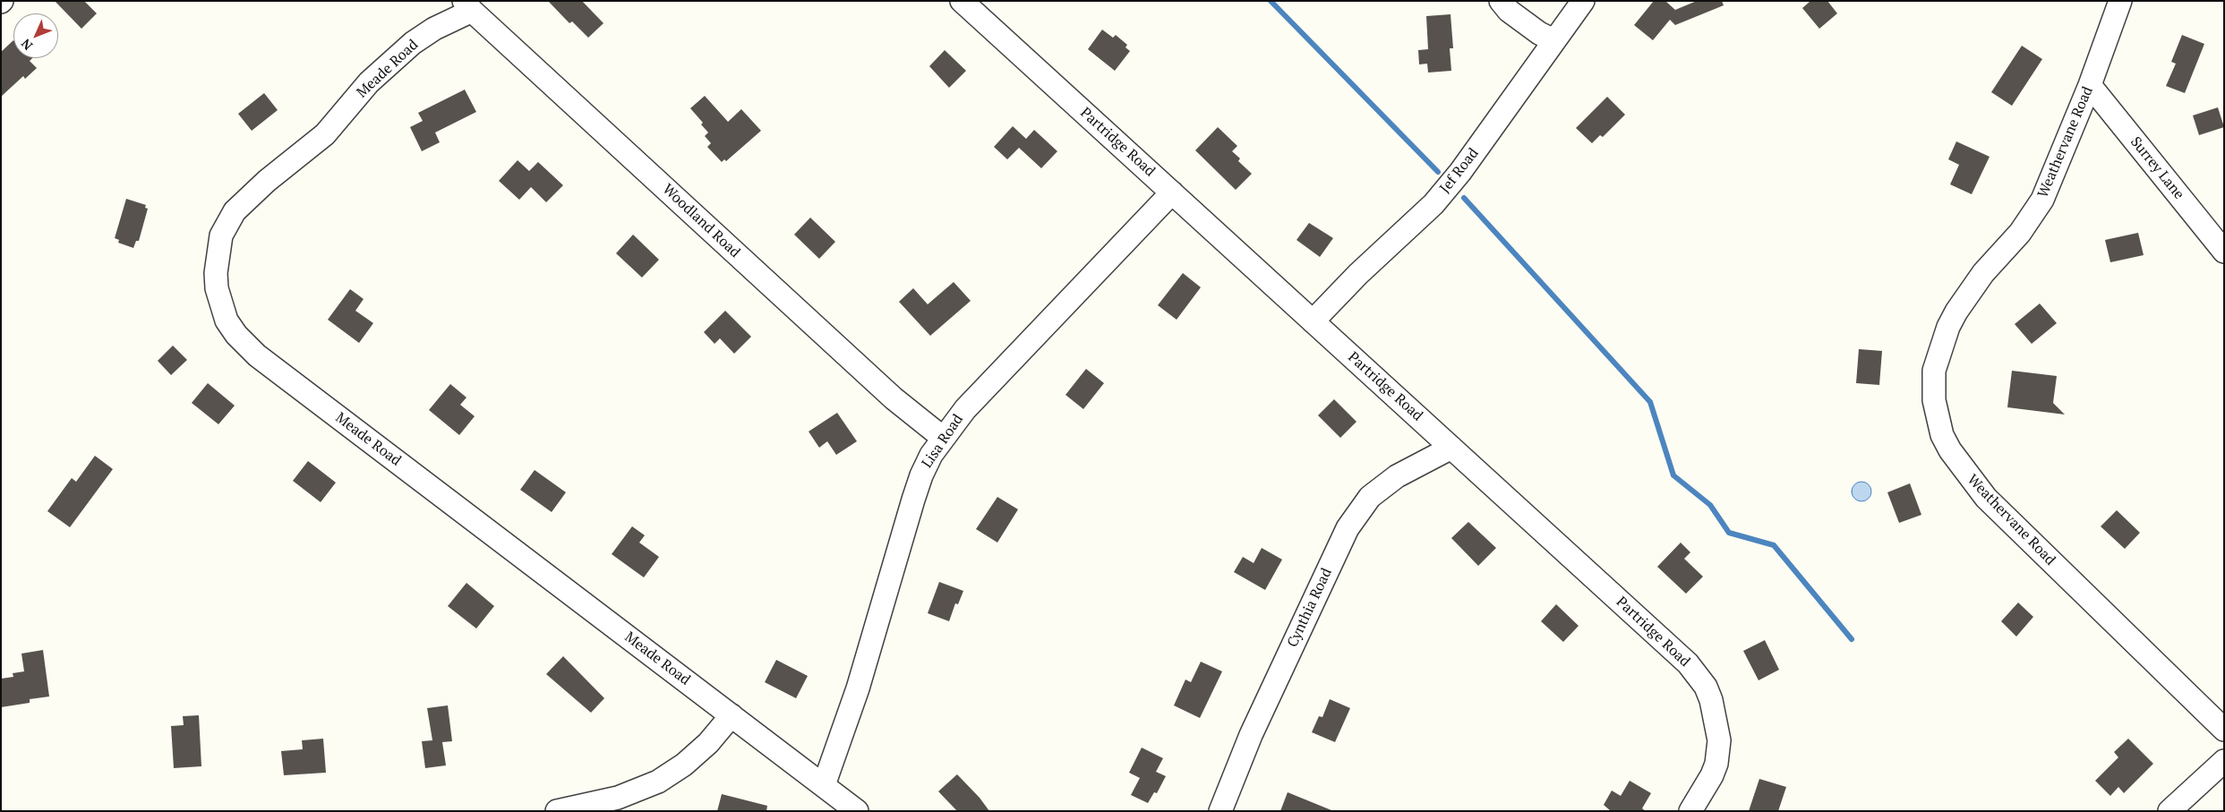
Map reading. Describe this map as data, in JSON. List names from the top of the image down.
{
  "streets": {
    "street": [
      "Meade Road",
      "Partridge Road",
      "Weathervane Road",
      "Surrey Lane",
      "Jef Road",
      "Woodland Road",
      "Lisa Road",
      "Cynthia Road"
    ]
  },
  "crossings": [
    ["Meade Road", "Woodland Road"],
    ["Meade Road", "Lisa Road"],
    ["Partridge Road", "Jef Road"],
    ["Partridge Road", "Lisa Road"],
    ["Partridge Road", "Cynthia Road"],
    ["Weathervane Road", "Surrey Lane"],
    ["Woodland Road", "Lisa Road"]
  ],
  "north": "bottom left"
}
